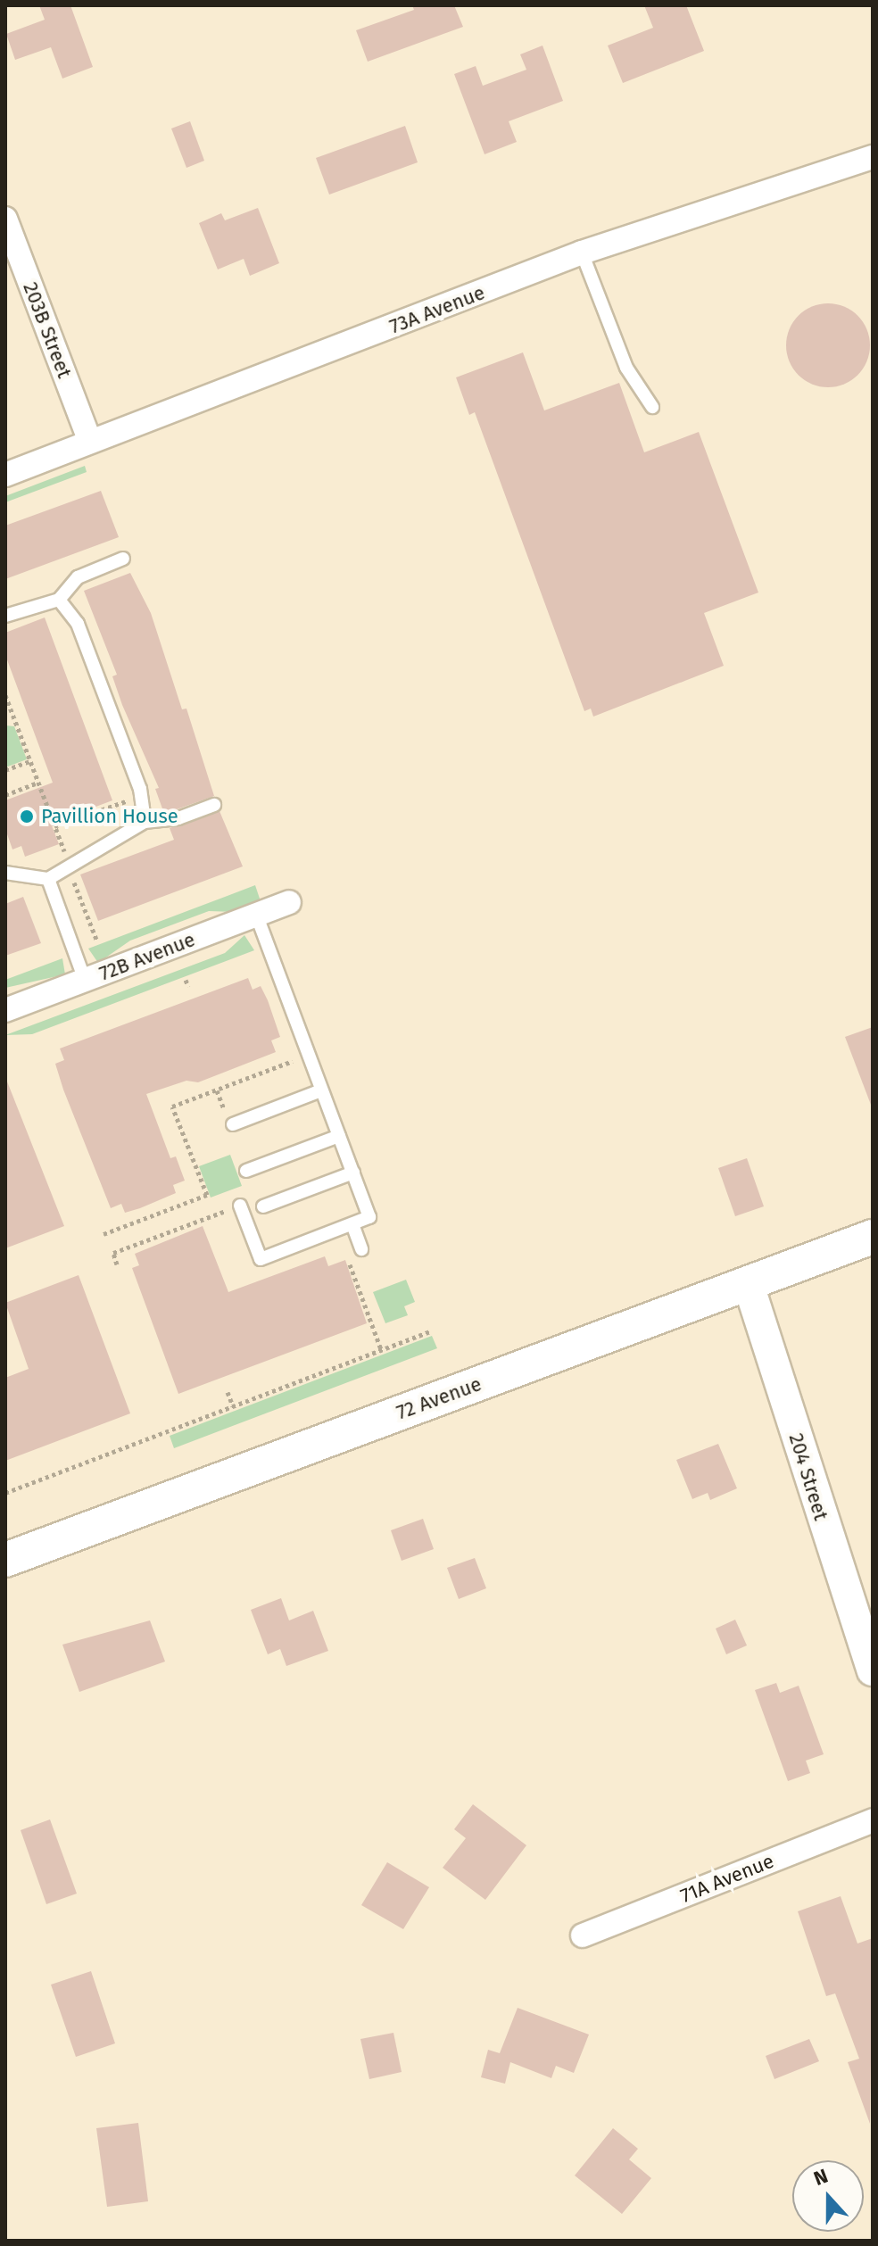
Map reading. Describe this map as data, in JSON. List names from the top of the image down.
{
  "streets": {
    "main road": ["72 Avenue"],
    "street": [
      "73A Avenue",
      "203B Street",
      "72B Avenue",
      "204 Street",
      "71A Avenue"
    ]
  },
  "crossings": [
    ["73A Avenue", "203B Street"],
    ["72 Avenue", "204 Street"]
  ],
  "places": ["Pavillion House"],
  "north": "top"
}
